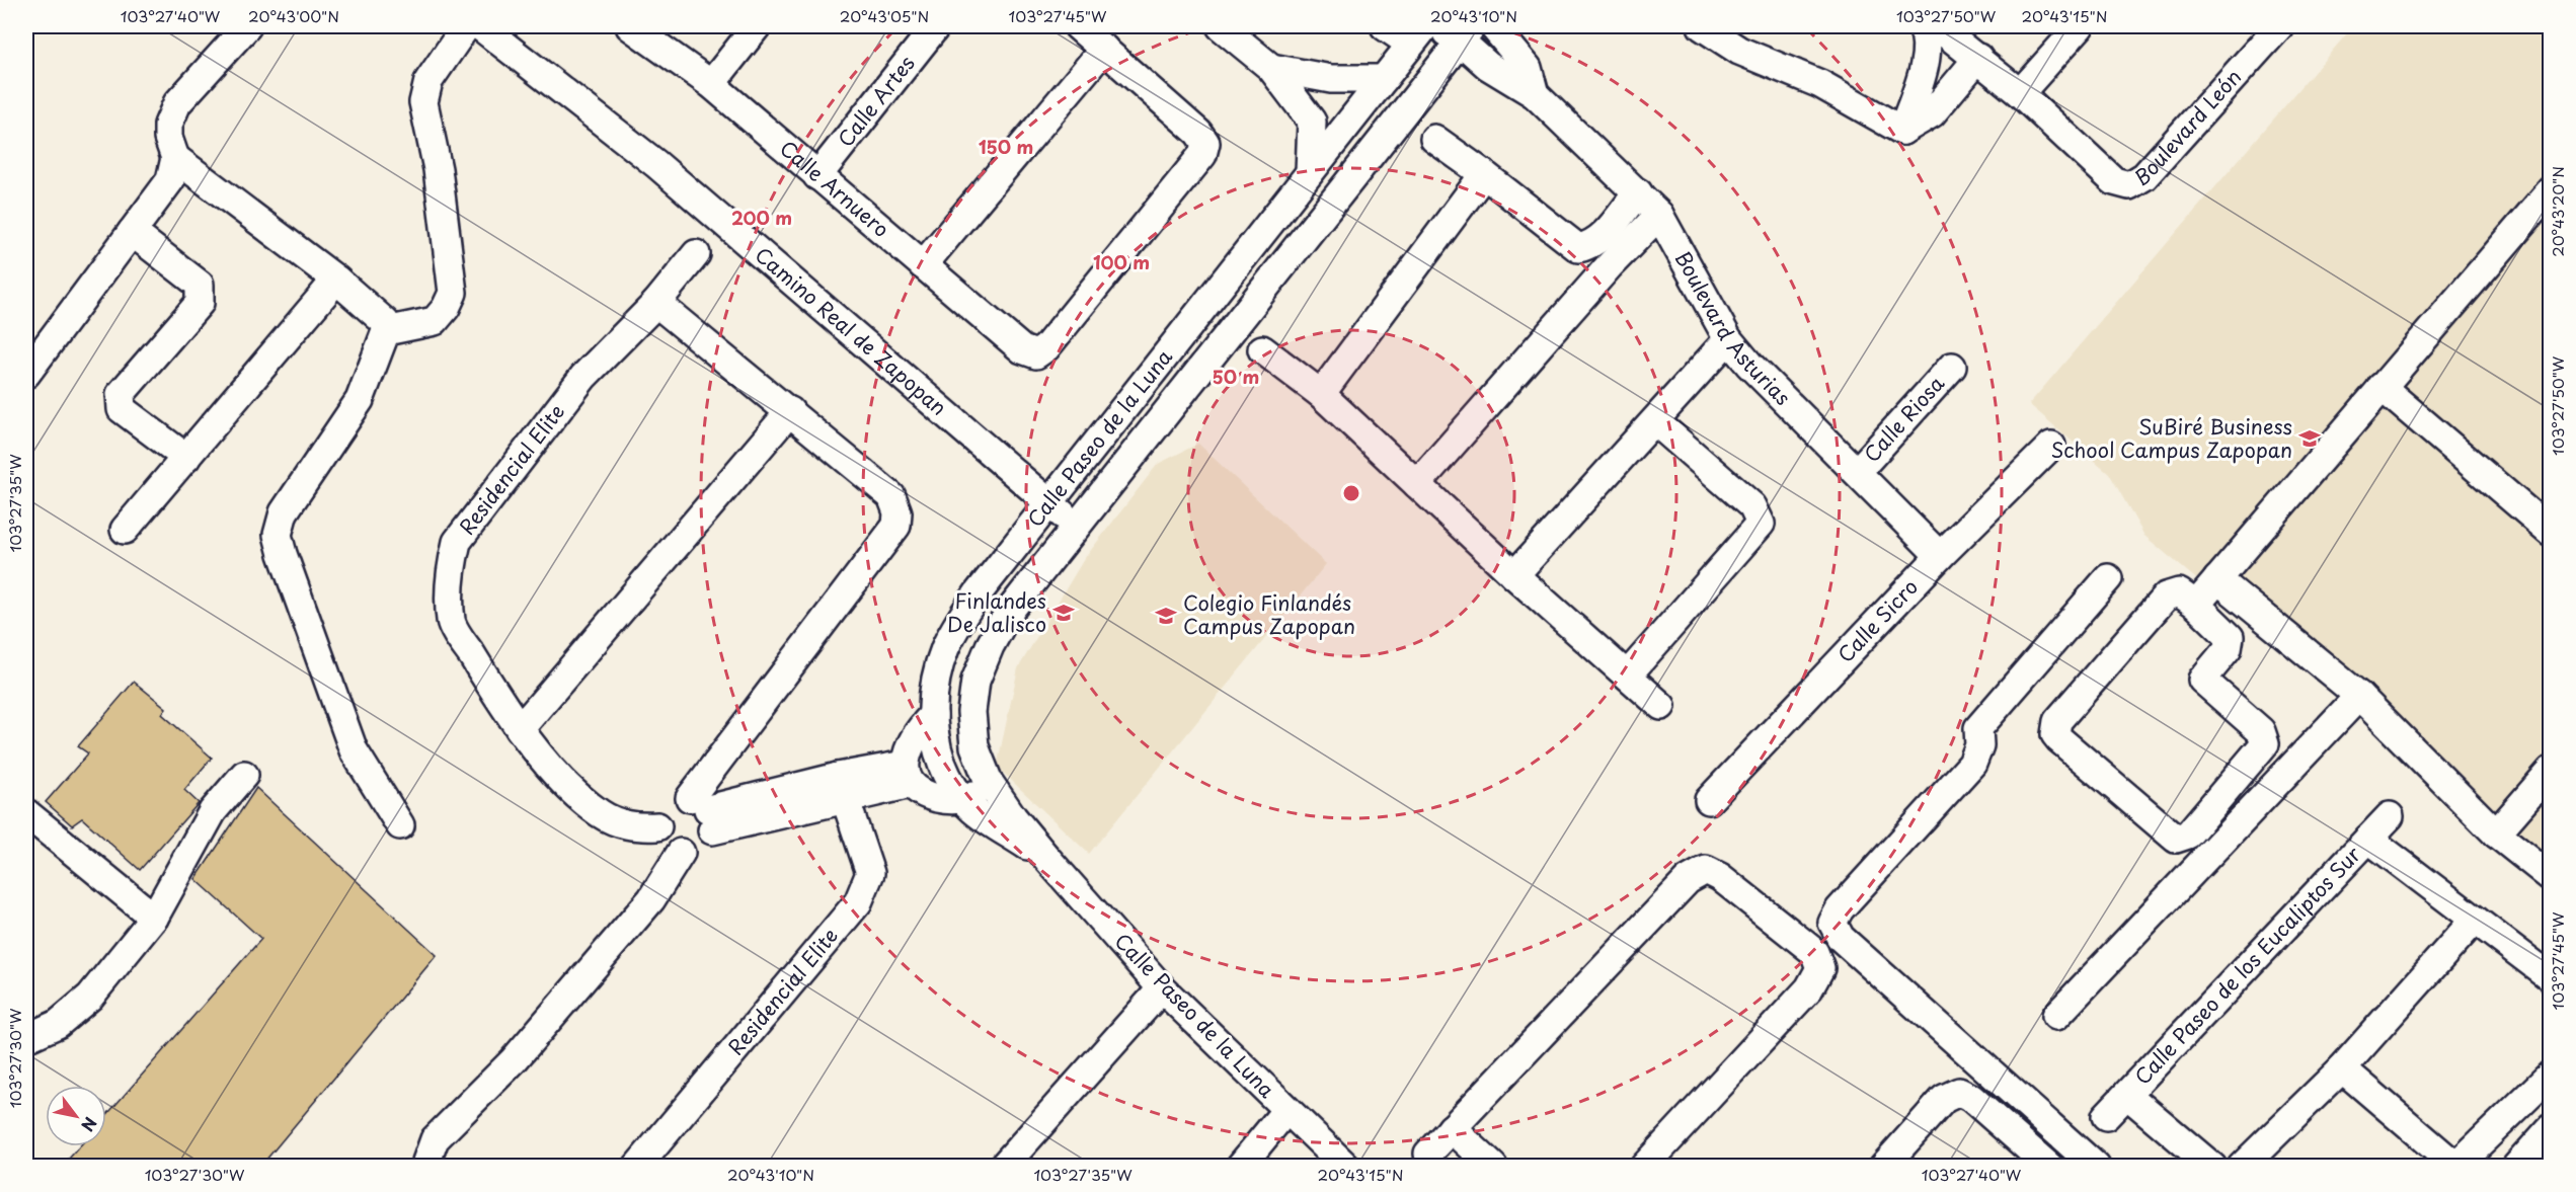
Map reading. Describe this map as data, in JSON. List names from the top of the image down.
{
  "streets": {
    "street": [
      "Calle Artes",
      "Boulevard León",
      "Calle Arnuero",
      "Boulevard Asturias",
      "Camino Real de Zapopan",
      "Calle Riosa",
      "Calle Paseo de la Luna",
      "Residencial Elite",
      "Calle Sicro",
      "Calle Paseo de los Eucaliptos Sur"
    ]
  },
  "crossings": [
    ["Calle Artes", "Calle Arnuero"],
    ["Boulevard Asturias", "Calle Riosa"],
    ["Boulevard Asturias", "Calle Paseo de la Luna"],
    ["Boulevard Asturias", "Calle Sicro"],
    ["Camino Real de Zapopan", "Calle Paseo de la Luna"]
  ],
  "places": {
    "school or university": ["SuBiré Business School Campus Zapopan", "Finlandes De Jalisco", "Colegio Finlandés Campus Zapopan"]
  },
  "north": "bottom right",
  "coordinates": [
    "103°27'40\"W",
    "20°43'00\"N",
    "20°43'05\"N",
    "103°27'45\"W",
    "20°43'10\"N",
    "103°27'50\"W",
    "20°43'15\"N",
    "20°43'20\"N",
    "103°27'35\"W",
    "103°27'30\"W"
  ],
  "rings": [
    "150 m",
    "200 m",
    "100 m",
    "50 m"
  ]
}
